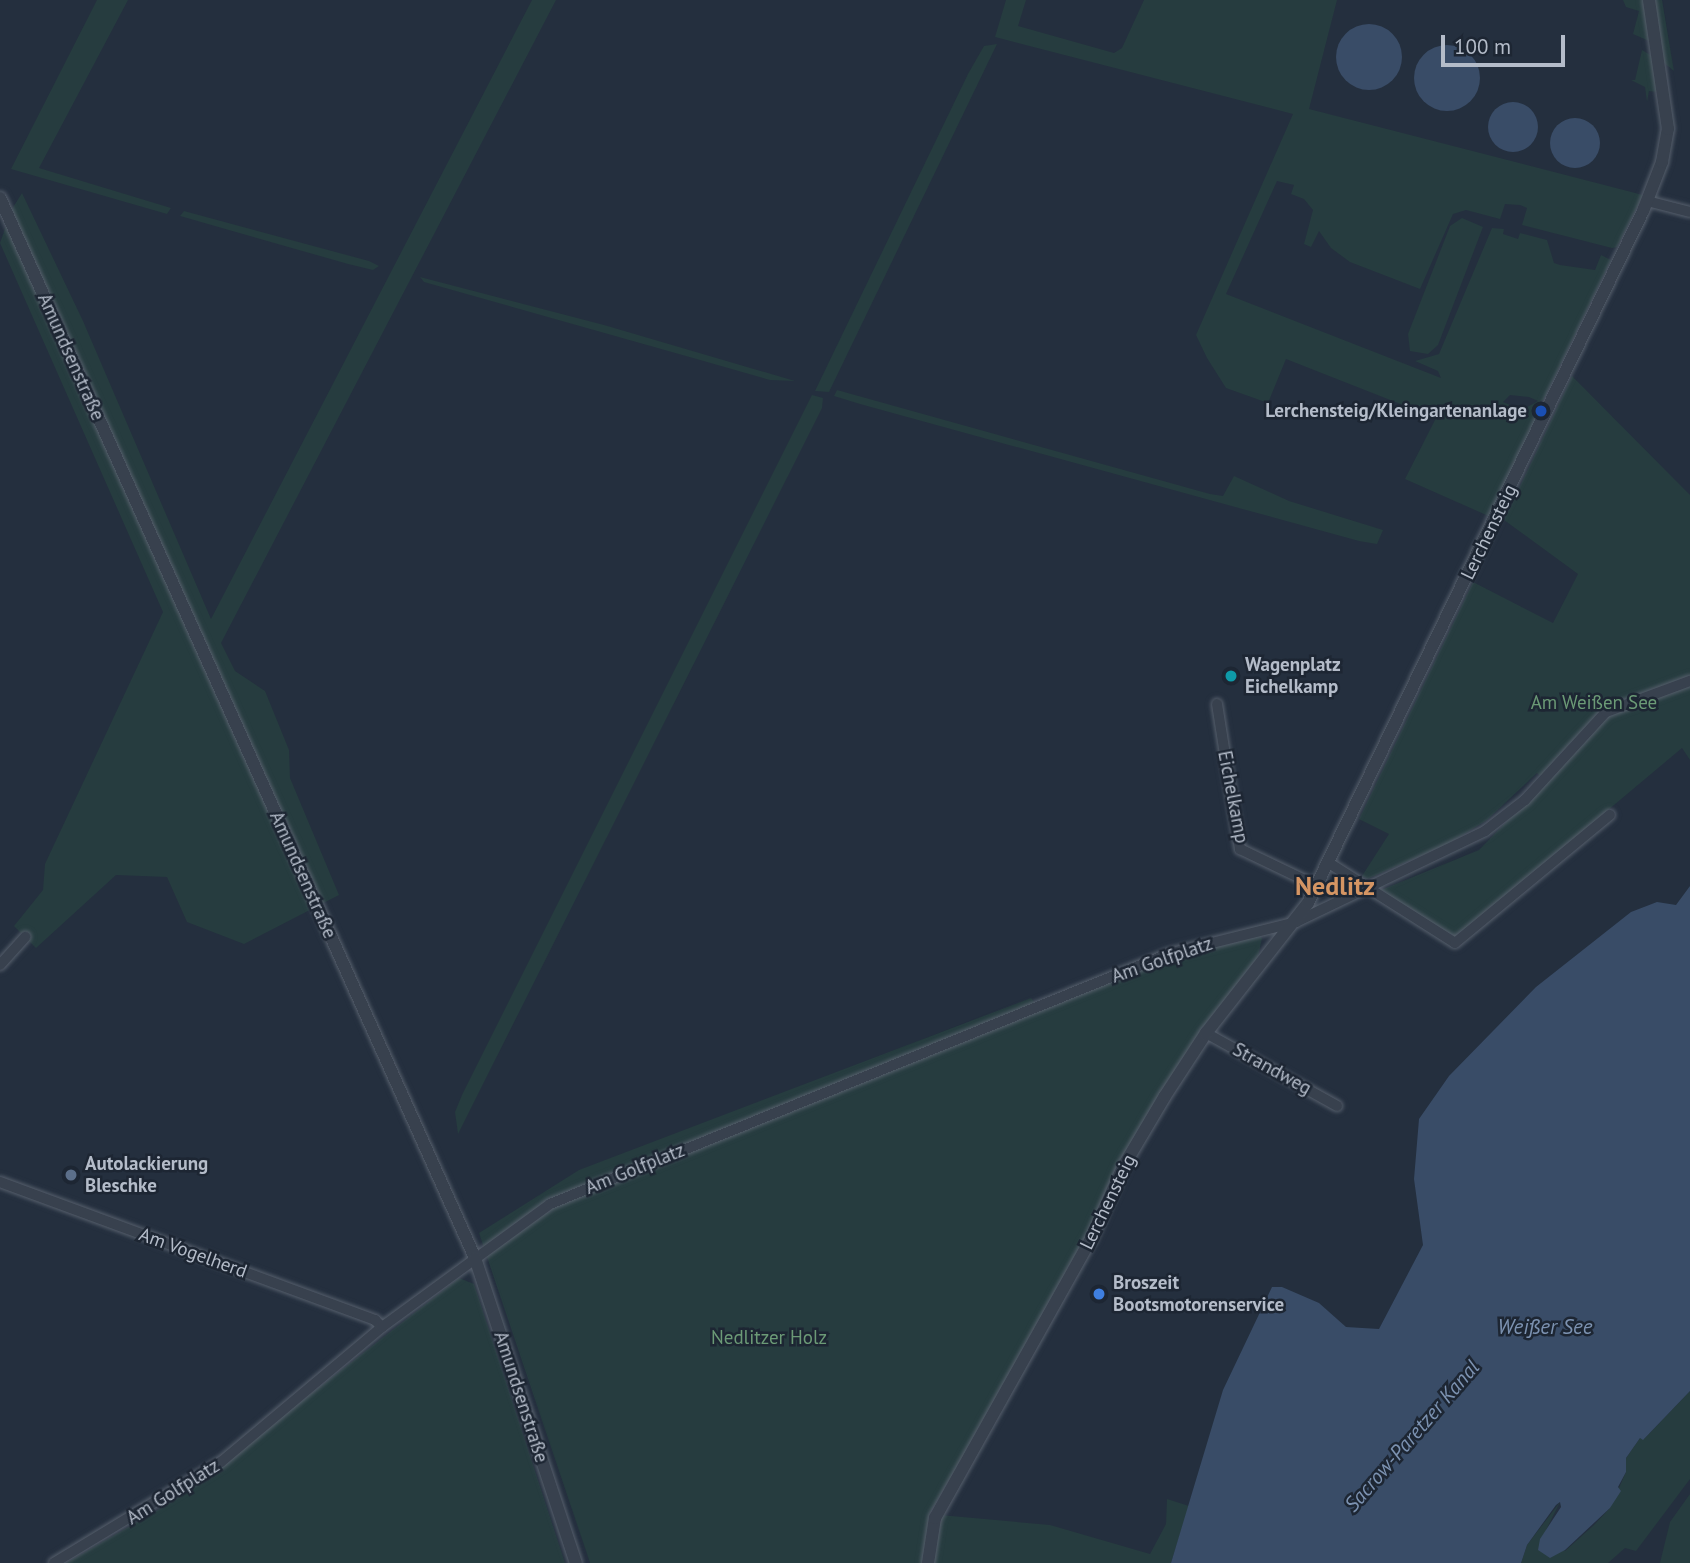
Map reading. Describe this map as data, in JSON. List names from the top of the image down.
{
  "streets": {
    "street": [
      "Amundsenstraße",
      "Lerchensteig",
      "Eichelkamp",
      "Am Golfplatz",
      "Strandweg",
      "Am Vogelherd"
    ]
  },
  "crossings": [
    ["Amundsenstraße", "Am Golfplatz"],
    ["Lerchensteig", "Eichelkamp"],
    ["Lerchensteig", "Am Golfplatz"],
    ["Lerchensteig", "Strandweg"],
    ["Am Golfplatz", "Am Vogelherd"]
  ],
  "districts": ["Nedlitz"],
  "water": ["Weißer See", "Sacrow-Paretzer Kanal"],
  "parks": ["Am Weißen See", "Nedlitzer Holz"],
  "places": [
    "Lerchensteig/Kleingartenanlage",
    "Wagenplatz Eichelkamp",
    "Autolackierung Bleschke",
    "Broszeit Bootsmotorenservice"
  ],
  "scale_bar": "100 m"
}
